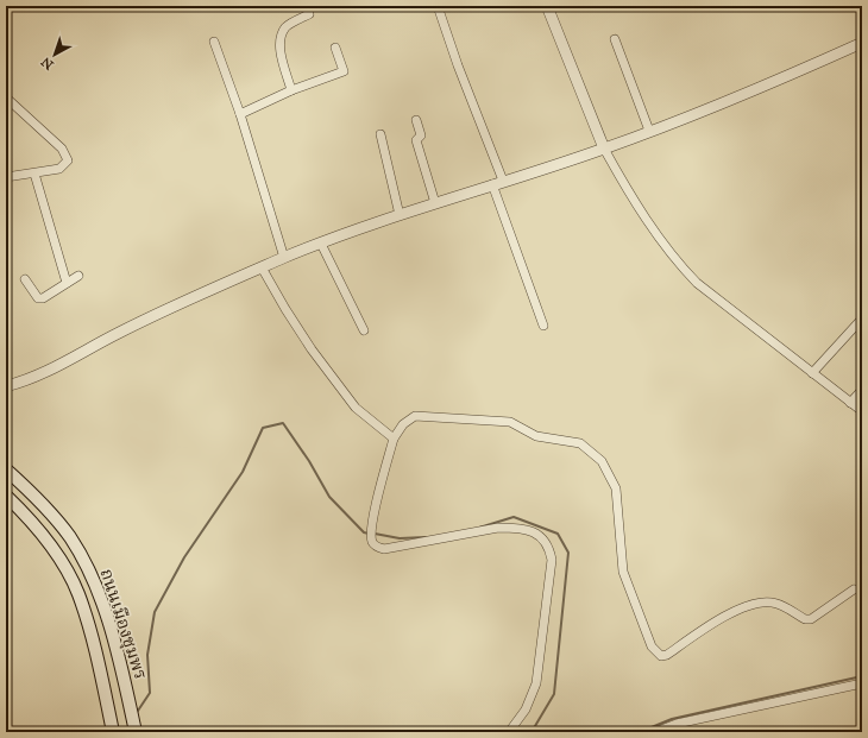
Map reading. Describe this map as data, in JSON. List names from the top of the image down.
{
  "streets": {
    "main road": ["ถนนเมืองชุมพร"]
  },
  "north": "bottom left"
}
